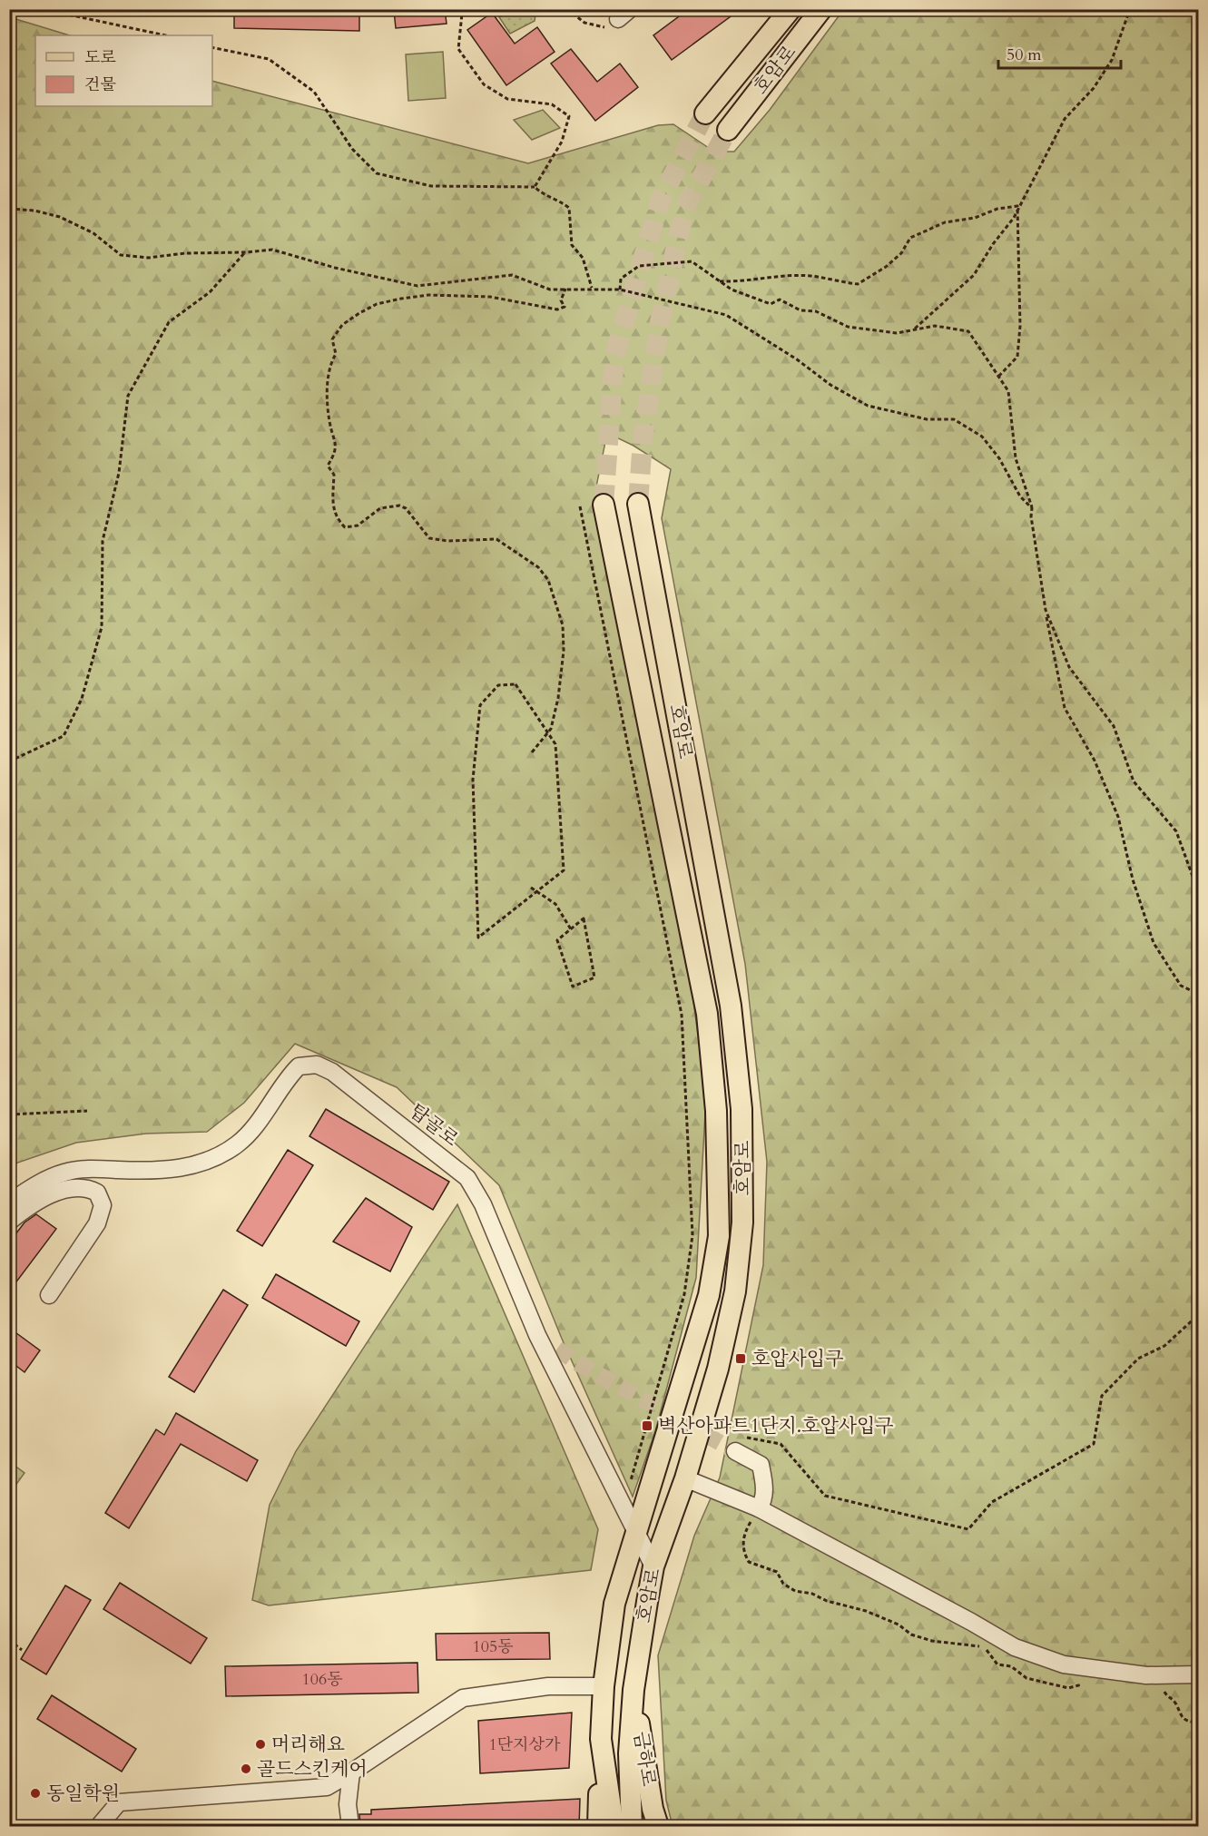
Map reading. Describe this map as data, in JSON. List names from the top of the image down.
{
  "streets": {
    "main road": ["호암로", "금하로"],
    "street": ["탑골로"]
  },
  "crossings": [
    ["호암로", "탑골로"],
    ["호암로", "금하로"]
  ],
  "places": {
    "transit": ["호압사입구", "벽산아파트1단지.호압사입구"],
    "other": ["머리해요", "골드스킨케어", "동일학원"]
  },
  "house_numbers": ["105동", "106동", "1단지상가"],
  "legend": ["도로", "건물"],
  "scale_bar": "50 m"
}
